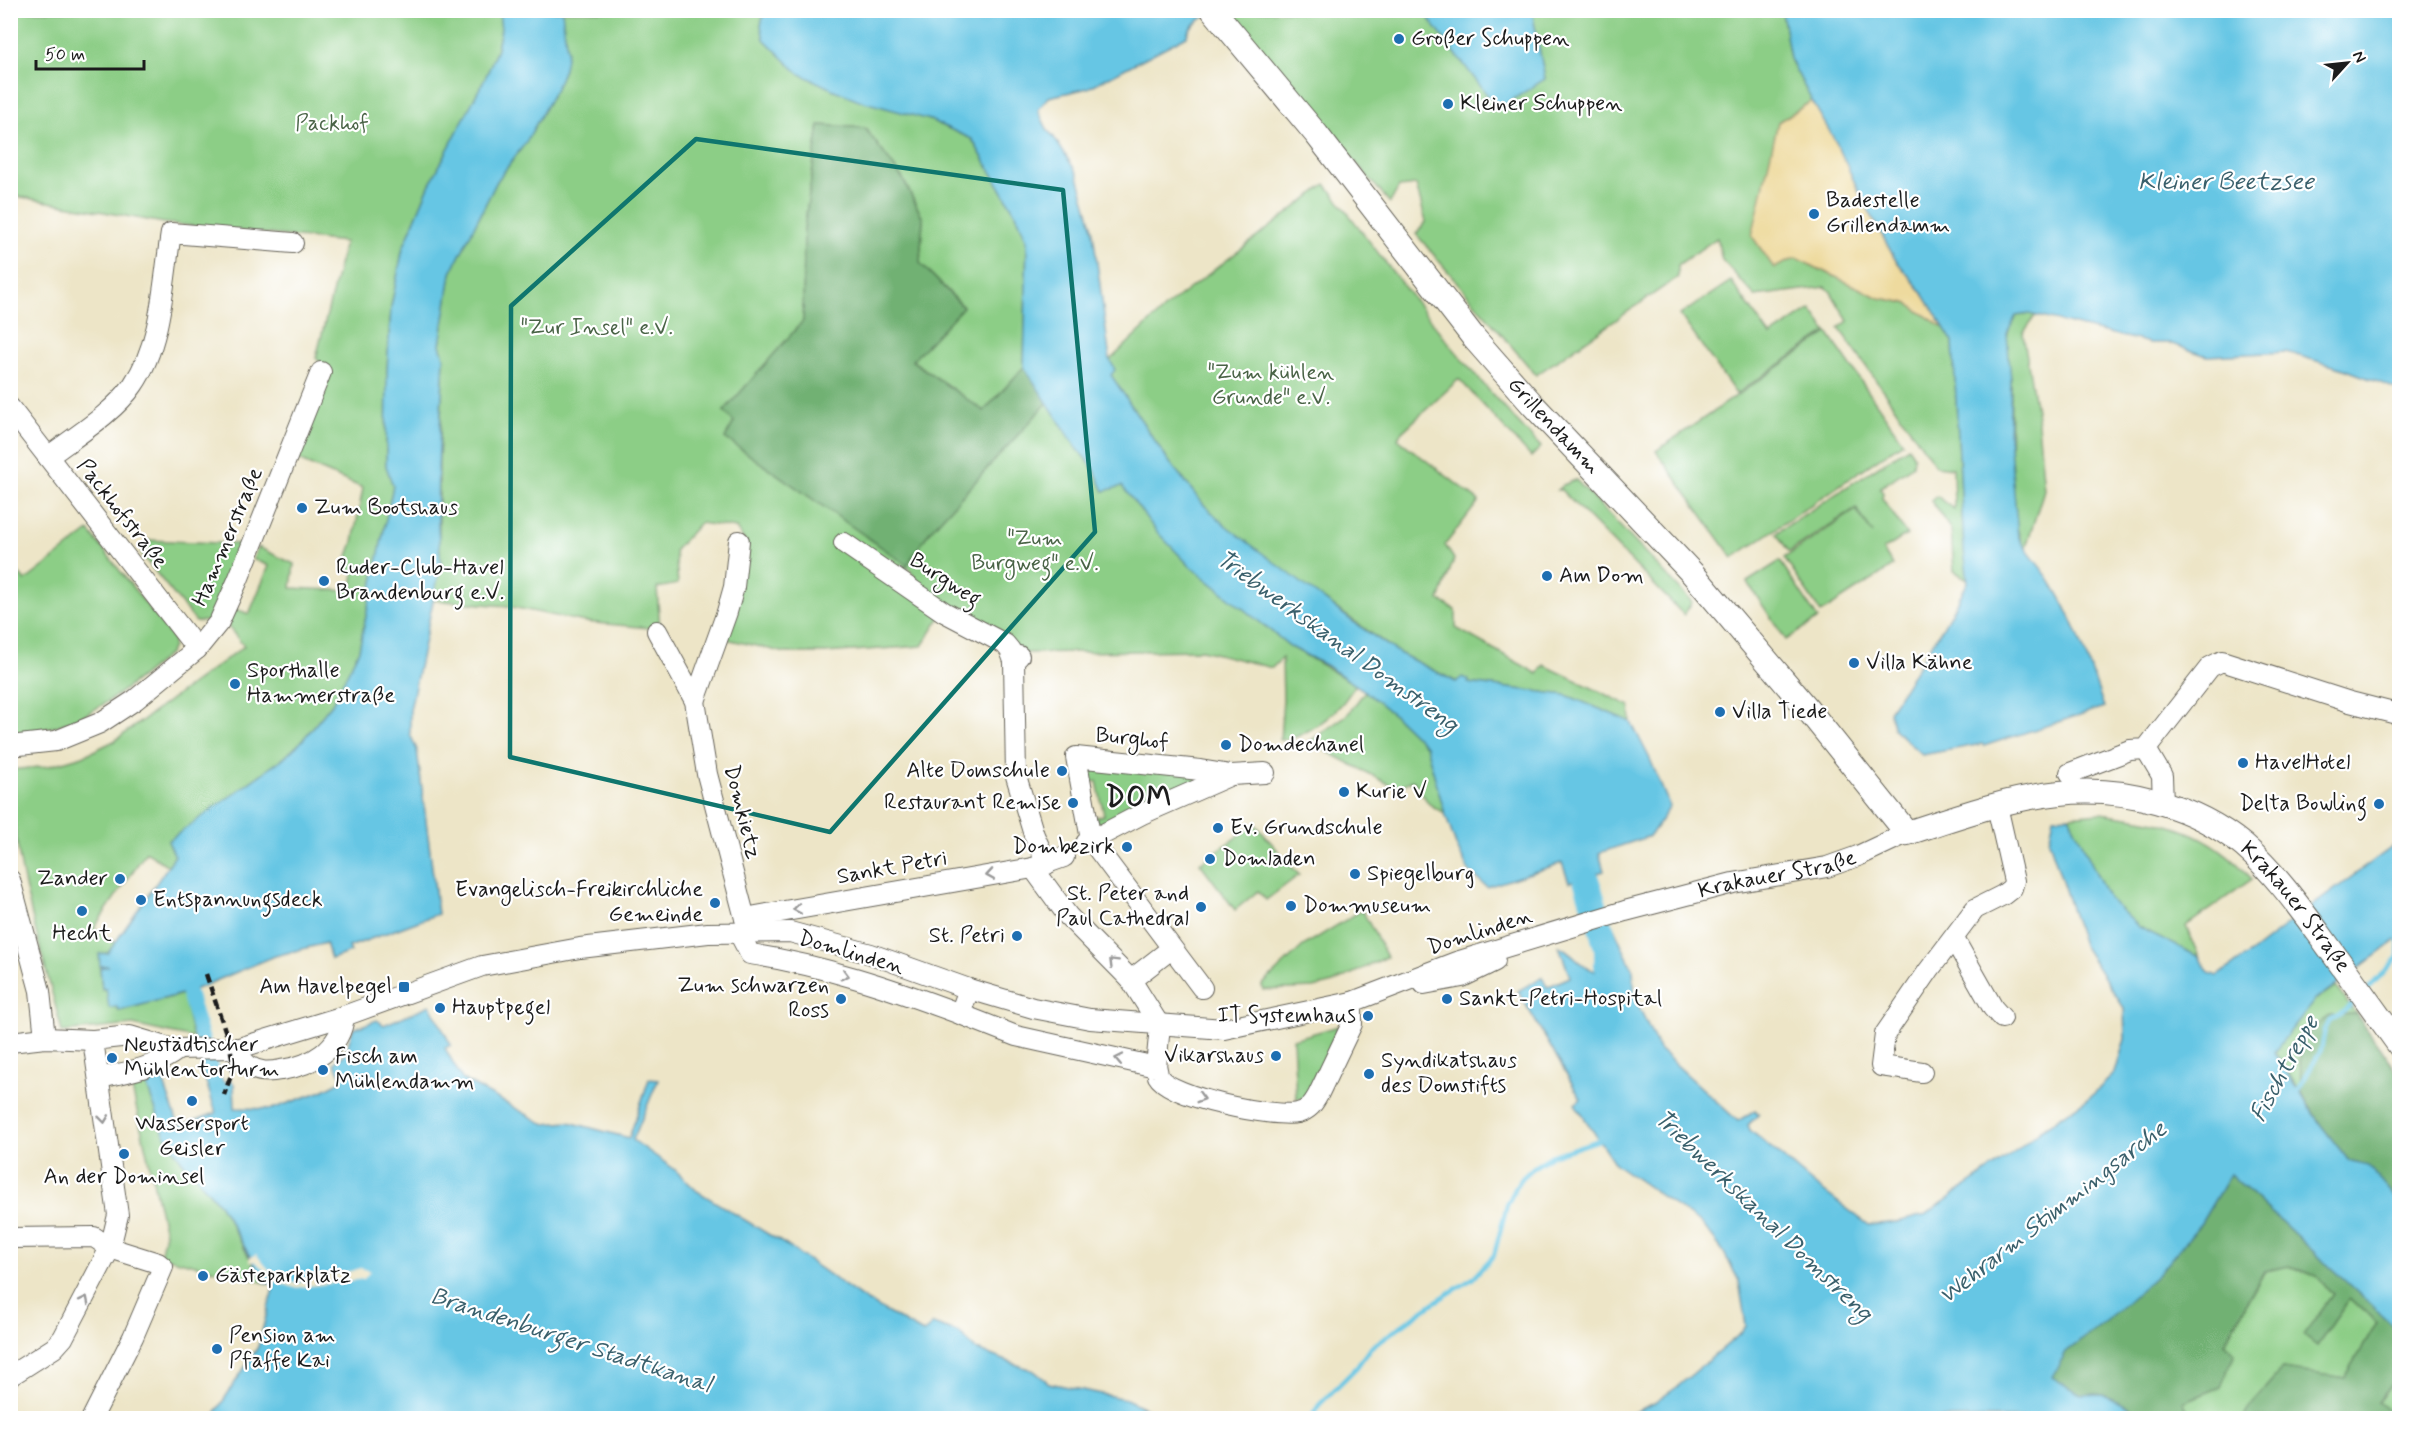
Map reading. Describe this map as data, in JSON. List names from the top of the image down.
{
  "streets": {
    "main road": ["Grillendamm", "Krakauer Straße"],
    "street": [
      "Packhofstraße",
      "Hammerstraße",
      "Burgweg",
      "Burghof",
      "Domkietz",
      "Sankt Petri",
      "Domlinden"
    ]
  },
  "crossings": [
    ["Grillendamm", "Krakauer Straße"],
    ["Packhofstraße", "Hammerstraße"],
    ["Burgweg", "Sankt Petri"],
    ["Burgweg", "Domlinden"],
    ["Domkietz", "Sankt Petri"],
    ["Domkietz", "Domlinden"],
    ["Sankt Petri", "Domlinden"],
    ["Krakauer Straße", "Domlinden"]
  ],
  "one_way": ["Sankt Petri"],
  "districts": ["DOM"],
  "water": [
    "Kleiner Beetzsee",
    "Triebwerkskanal Domstreng",
    "Fischtreppe",
    "Wehrarm Stimmingsarche",
    "Brandenburger Stadtkanal"
  ],
  "parks": [
    "Packhof",
    "\"Zur Insel\" e.V.",
    "\"Zum kühlen Grunde\" e.V.",
    "\"Zum Burgweg\" e.V."
  ],
  "places": {
    "other": [
      "Großer Schuppen",
      "Kleiner Schuppen",
      "Badestelle Grillendamm",
      "Zum Bootshaus",
      "Am Dom",
      "Ruder-Club-Havel Brandenburg e.V.",
      "Villa Kähne",
      "Sporthalle Hammerstraße",
      "Villa Tiede",
      "Domdechanel",
      "HavelHotel",
      "Alte Domschule",
      "Kurie V",
      "Restaurant Remise",
      "Delta Bowling",
      "Ev. Grundschule",
      "Dombezirk",
      "Domladen",
      "Spiegelburg",
      "Zander",
      "Entspannungsdeck",
      "Evangelisch-Freikirchliche Gemeinde",
      "Dommuseum",
      "St. Peter and Paul Cathedral",
      "Hecht",
      "St. Petri",
      "Zum schwarzen Ross",
      "Sankt-Petri-Hospital",
      "Hauptpegel",
      "IT Systemhaus",
      "Vikarshaus",
      "Neustädtischer Mühlentorturm",
      "Fisch am Mühlendamm",
      "Syndikatshaus des Domstifts",
      "Wassersport Geisler",
      "An der Dominsel",
      "Gästeparkplatz",
      "Pension am Pfaffe Kai"
    ],
    "transit": ["Am Havelpegel"]
  },
  "scale_bar": "50 m",
  "north": "top right"
}
